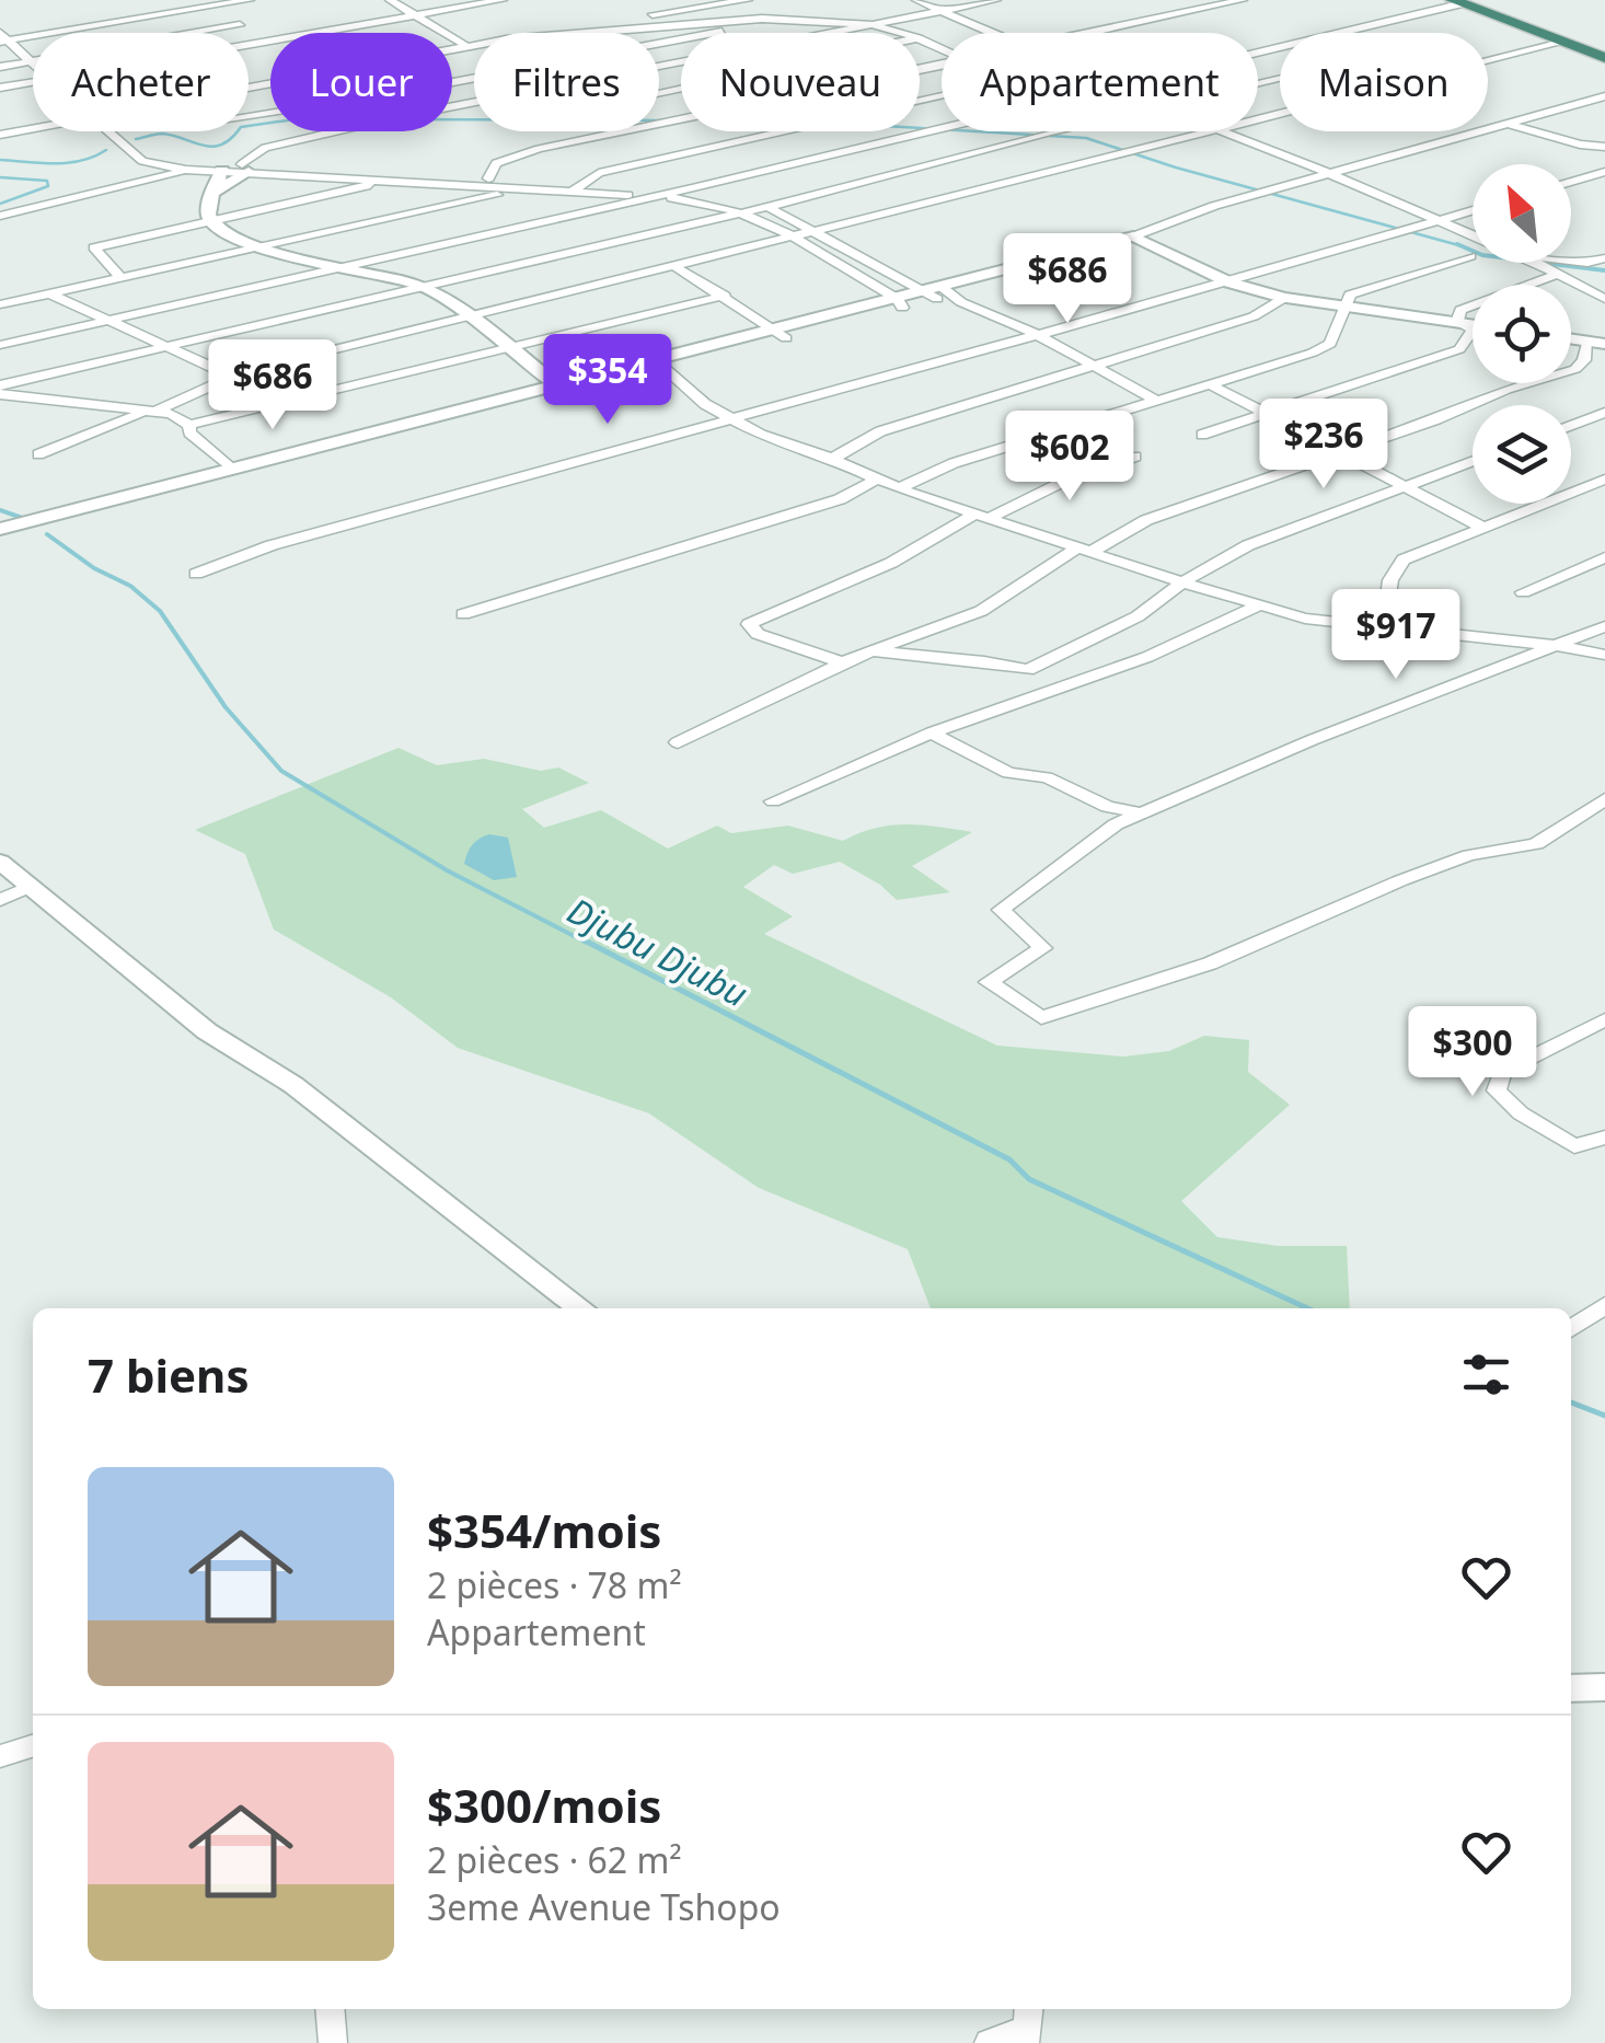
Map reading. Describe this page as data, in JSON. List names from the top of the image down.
{
  "water": ["Djubu Djubu"],
  "north": "top left",
  "page": {
    "chip": [
      "Acheter",
      "Louer",
      "Filtres",
      "Nouveau",
      "Appartement",
      "Maison"
    ],
    "price": [
      "$686",
      "$354",
      "$686",
      "$236",
      "$602",
      "$917",
      "$300"
    ],
    "heading": "7 biens",
    "list": [
      {
        "name": "$354/mois",
        "note": "2 pièces · 78 m² · Appartement"
      },
      {
        "name": "$300/mois",
        "note": "2 pièces · 62 m² · 3eme Avenue Tshopo"
      }
    ]
  }
}
